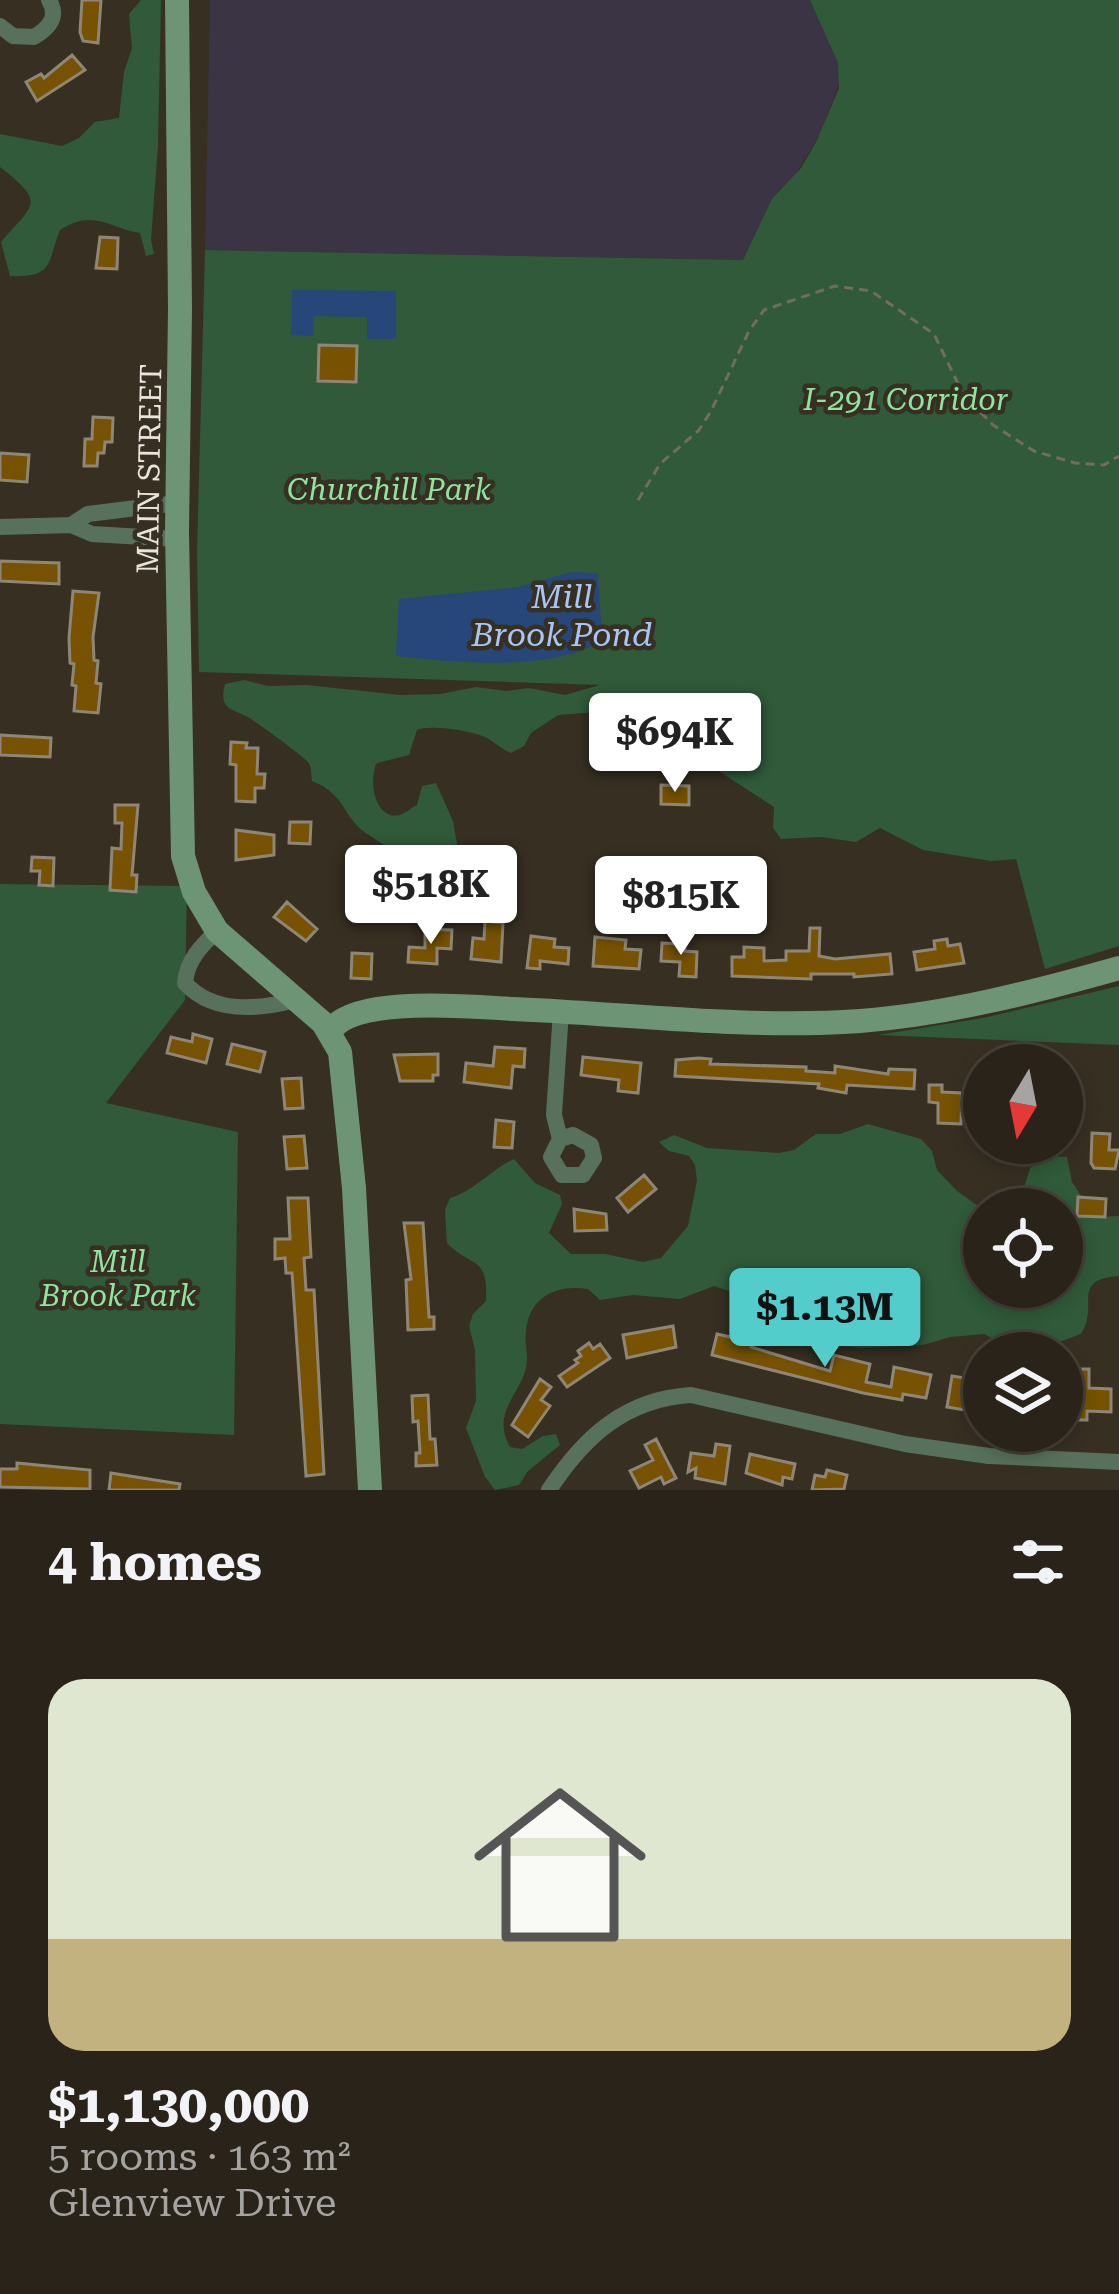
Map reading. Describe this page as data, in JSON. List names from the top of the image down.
{
  "streets": {
    "main road": ["MAIN STREET"]
  },
  "water": ["Mill Brook Pond"],
  "parks": ["I-291 Corridor", "Churchill Park", "Mill Brook Park"],
  "north": "bottom",
  "page": {
    "price": [
      "$694K",
      "$518K",
      "$815K",
      "$1.13M"
    ],
    "heading": "4 homes",
    "list": [
      {
        "name": "$1,130,000",
        "note": "5 rooms · 163 m² · Glenview Drive"
      }
    ]
  }
}
